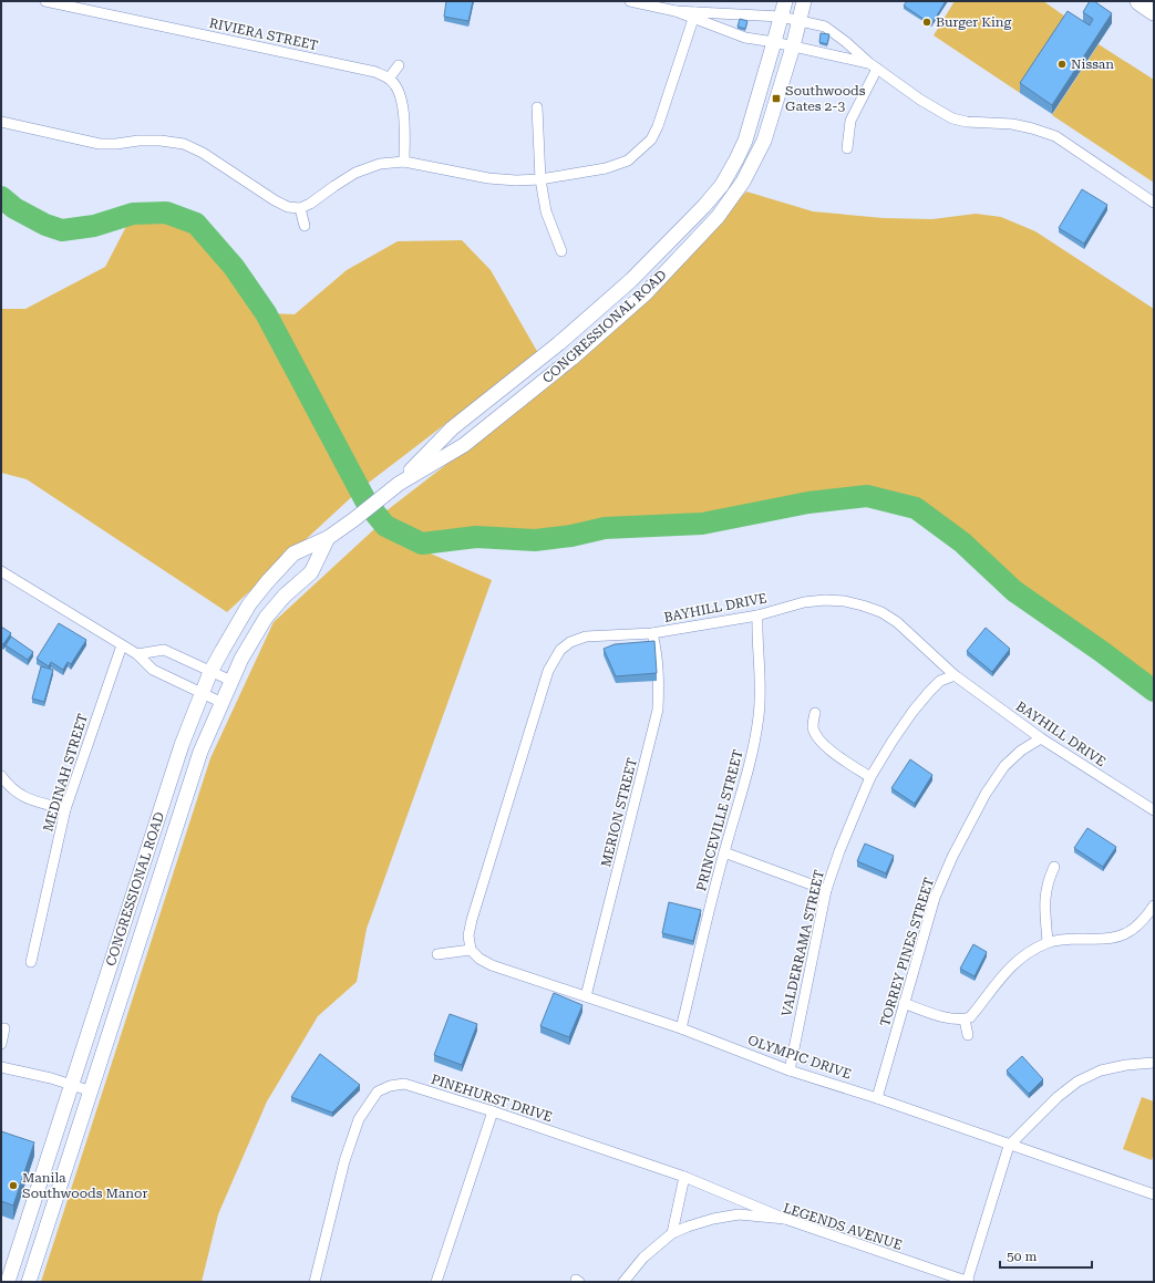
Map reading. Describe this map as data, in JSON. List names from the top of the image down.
{
  "streets": {
    "main road": ["CONGRESSIONAL ROAD"],
    "street": [
      "RIVIERA STREET",
      "BAYHILL DRIVE",
      "MEDINAH STREET",
      "MERION STREET",
      "PRINCEVILLE STREET",
      "VALDERRAMA STREET",
      "TORREY PINES STREET",
      "OLYMPIC DRIVE",
      "PINEHURST DRIVE",
      "LEGENDS AVENUE"
    ]
  },
  "crossings": [
    ["BAYHILL DRIVE", "MERION STREET"],
    ["BAYHILL DRIVE", "PRINCEVILLE STREET"],
    ["BAYHILL DRIVE", "VALDERRAMA STREET"],
    ["BAYHILL DRIVE", "TORREY PINES STREET"],
    ["BAYHILL DRIVE", "OLYMPIC DRIVE"],
    ["MERION STREET", "OLYMPIC DRIVE"],
    ["PRINCEVILLE STREET", "OLYMPIC DRIVE"],
    ["VALDERRAMA STREET", "OLYMPIC DRIVE"],
    ["TORREY PINES STREET", "OLYMPIC DRIVE"],
    ["OLYMPIC DRIVE", "LEGENDS AVENUE"],
    ["PINEHURST DRIVE", "LEGENDS AVENUE"]
  ],
  "places": {
    "other": ["Burger King", "Nissan", "Manila Southwoods Manor"],
    "transit": ["Southwoods Gates 2-3"]
  },
  "scale_bar": "50 m"
}
